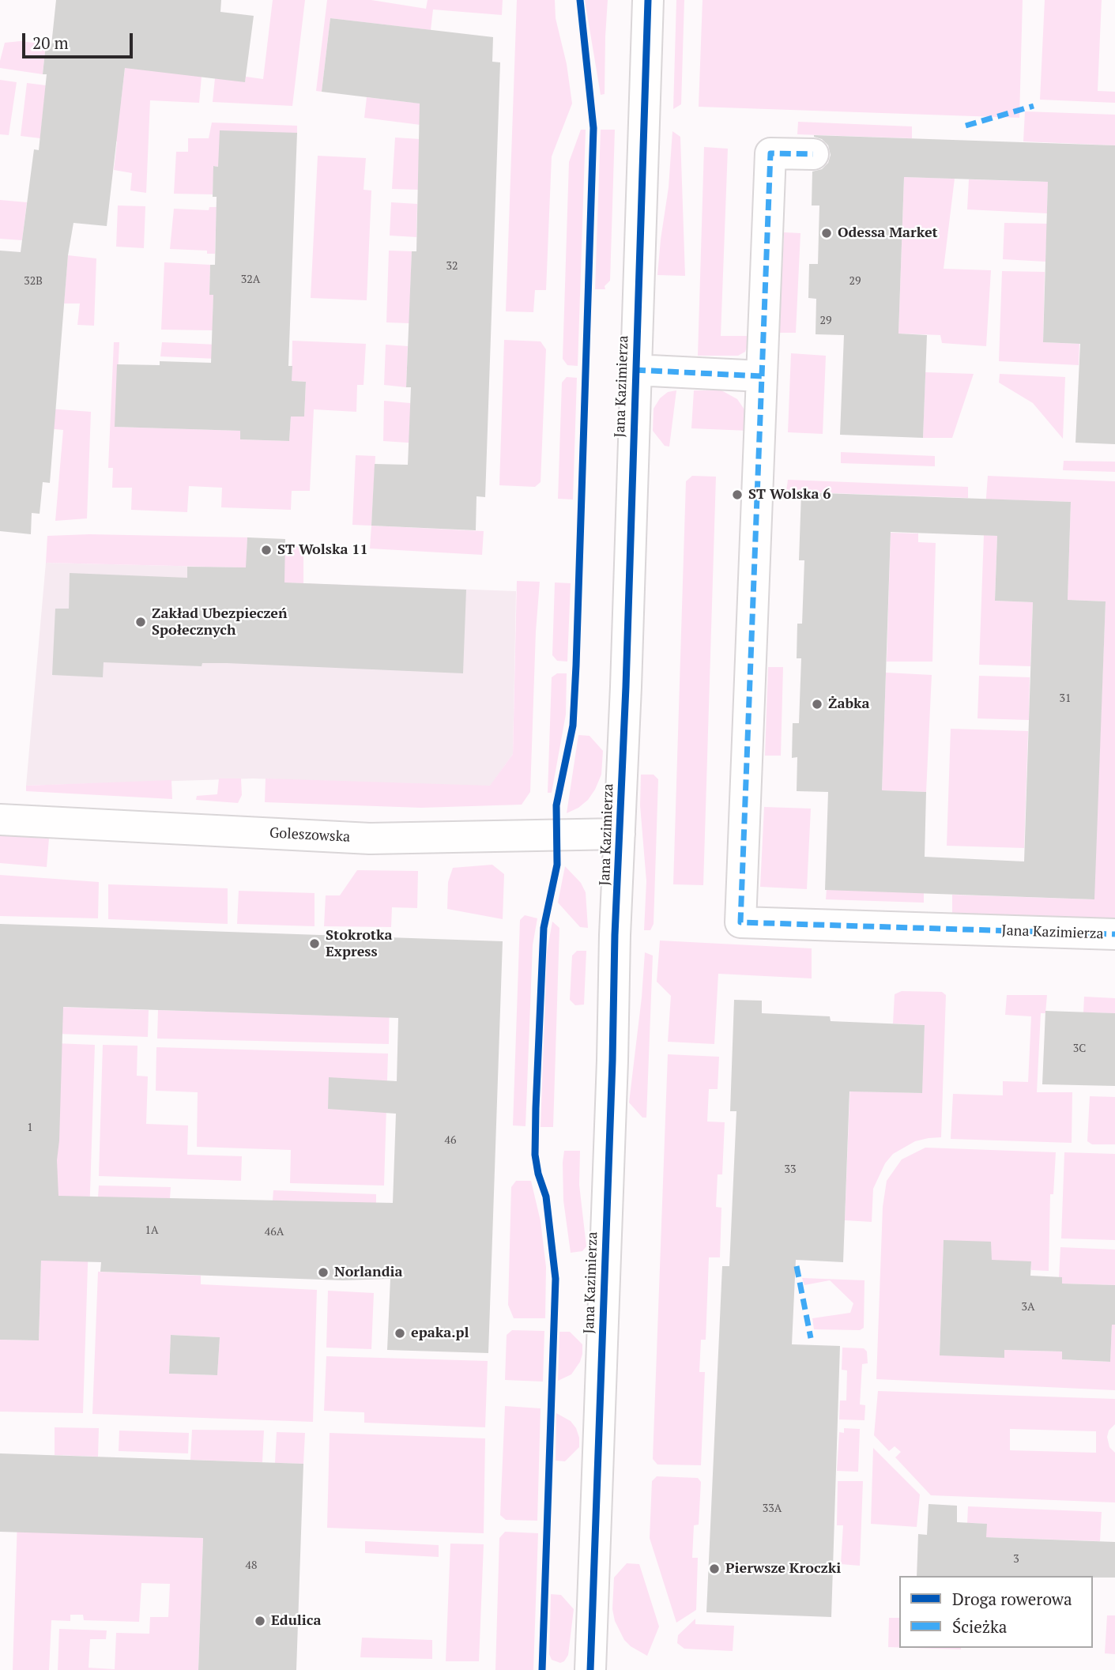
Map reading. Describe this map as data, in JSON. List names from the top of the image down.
{
  "streets": {
    "street": ["Jana Kazimierza", "Goleszowska"]
  },
  "crossings": [
    ["Jana Kazimierza", "Goleszowska"]
  ],
  "places": [
    "Odessa Market",
    "ST Wolska 6",
    "ST Wolska 11",
    "Zakład Ubezpieczeń Społecznych",
    "Żabka",
    "Stokrotka Express",
    "Norlandia",
    "epaka.pl",
    "Pierwsze Kroczki",
    "Edulica"
  ],
  "house_numbers": [
    "32",
    "32A",
    "32B",
    "29",
    "29",
    "31",
    "3C",
    "1",
    "46",
    "33",
    "1A",
    "46A",
    "3A",
    "33A",
    "3",
    "48"
  ],
  "legend": ["Droga rowerowa", "Ścieżka"],
  "scale_bar": "20 m"
}
